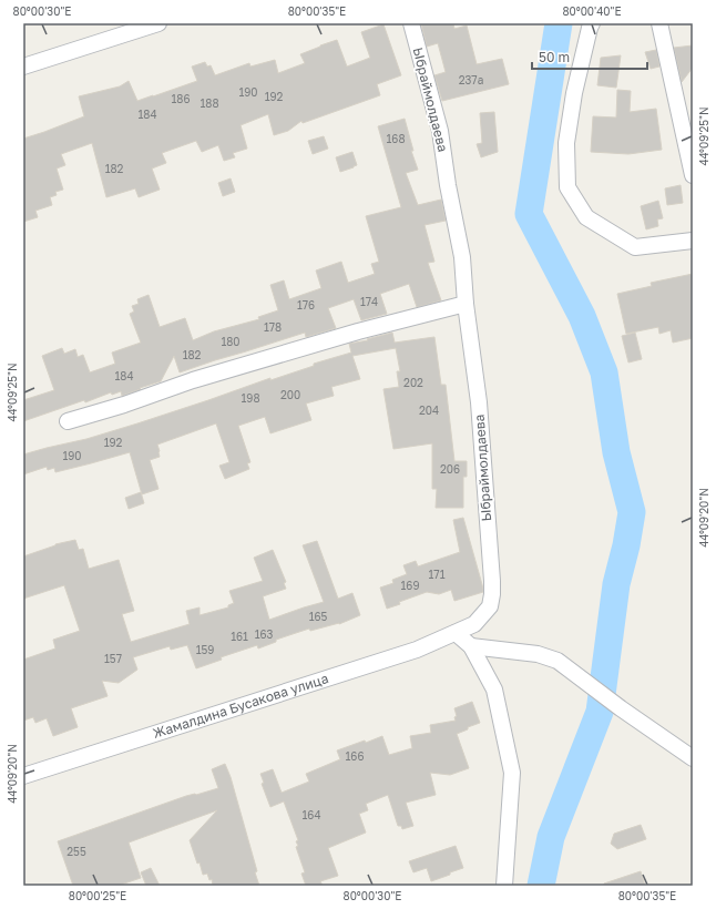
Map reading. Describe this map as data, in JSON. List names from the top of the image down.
{
  "streets": {
    "street": ["Ыбраймолдаева", "Жамалдина Бусакова улица"]
  },
  "crossings": [
    ["Ыбраймолдаева", "Жамалдина Бусакова улица"]
  ],
  "house_numbers": [
    "237а",
    "190",
    "192",
    "186",
    "188",
    "184",
    "168",
    "182",
    "174",
    "176",
    "178",
    "180",
    "182",
    "184",
    "202",
    "200",
    "198",
    "204",
    "192",
    "190",
    "206",
    "171",
    "169",
    "165",
    "163",
    "161",
    "159",
    "157",
    "166",
    "164",
    "255"
  ],
  "scale_bar": "50 m",
  "coordinates": [
    "80°00'30\"E",
    "80°00'35\"E",
    "80°00'40\"E",
    "44°09'25\"N",
    "44°09'20\"N",
    "80°00'25\"E"
  ]
}
